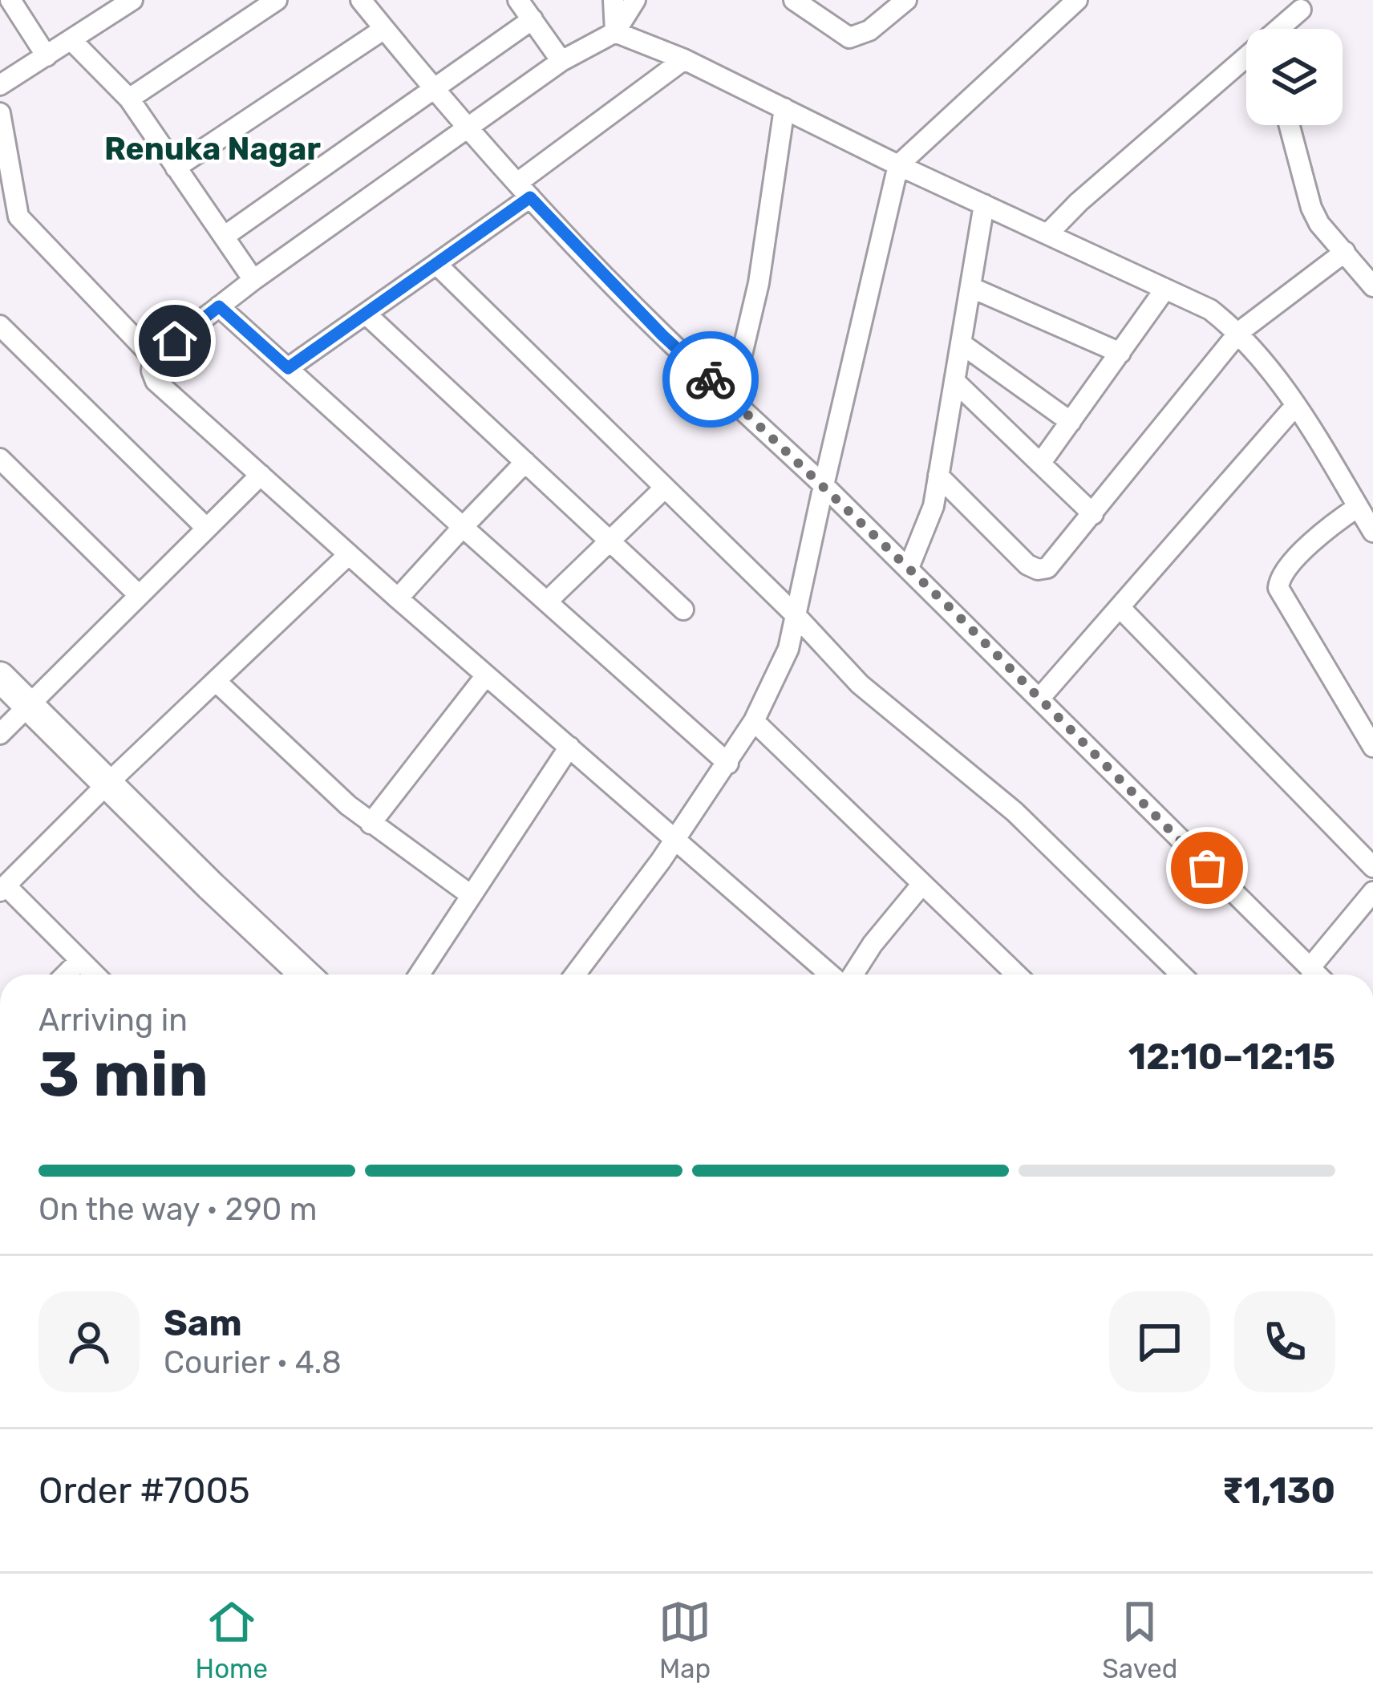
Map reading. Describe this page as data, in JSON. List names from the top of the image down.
{
  "districts": ["Renuka Nagar"],
  "page": {
    "heading": ["3 min", "Arriving in", "12:10–12:15"],
    "panel": [
      "Sam",
      "Courier · 4.8",
      "Order #7005",
      "₹1,130"
    ],
    "bar": "On the way · 290 m",
    "tabs": ["Home", "Map", "Saved"]
  }
}
